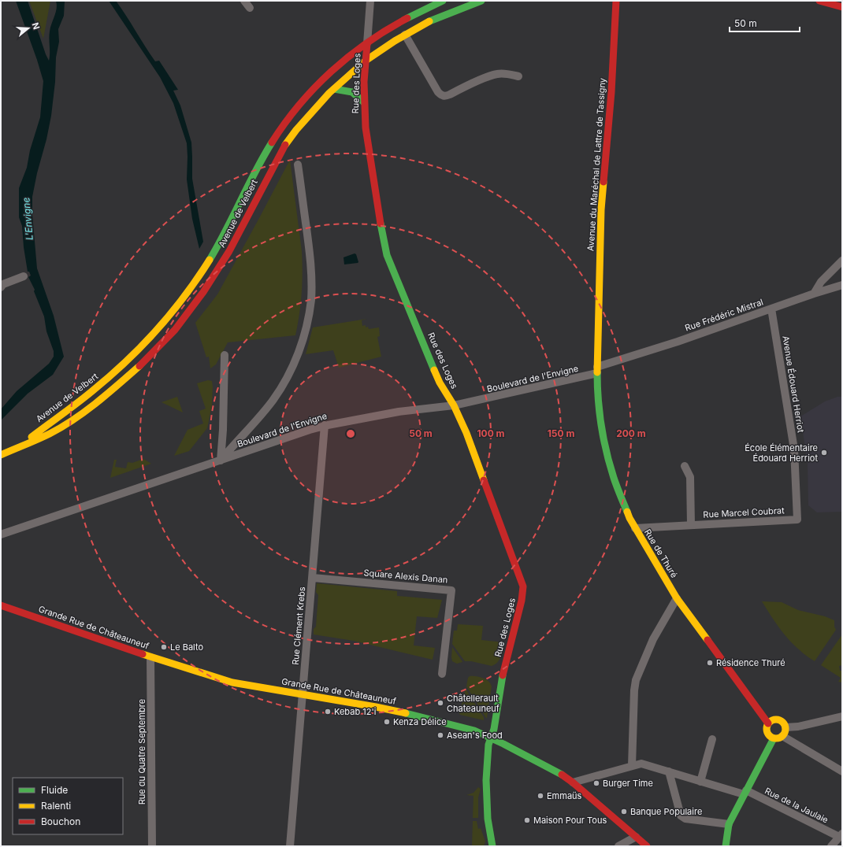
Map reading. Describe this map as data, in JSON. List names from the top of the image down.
{
  "streets": {
    "main road": [
      "Rue des Loges",
      "Avenue du Maréchal de Lattre de Tassigny",
      "Avenue de Velbert",
      "Rue de Thuré",
      "Grande Rue de Châteauneuf"
    ],
    "street": [
      "Rue Frédéric Mistral",
      "Boulevard de l'Envigne",
      "Avenue Édouard Herriot",
      "Rue Marcel Coubrat",
      "Square Alexis Danan",
      "Rue Clément Krebs",
      "Rue du Quatre Septembre",
      "Rue de la Jaulaie"
    ]
  },
  "crossings": [
    ["Rue des Loges", "Avenue de Velbert"],
    ["Rue des Loges", "Boulevard de l'Envigne"],
    ["Rue des Loges", "Grande Rue de Châteauneuf"],
    ["Avenue du Maréchal de Lattre de Tassigny", "Rue Frédéric Mistral"],
    ["Avenue du Maréchal de Lattre de Tassigny", "Boulevard de l'Envigne"],
    ["Avenue du Maréchal de Lattre de Tassigny", "Rue de Thuré"],
    ["Rue Frédéric Mistral", "Boulevard de l'Envigne"],
    ["Rue Frédéric Mistral", "Avenue Édouard Herriot"],
    ["Rue Frédéric Mistral", "Rue de Thuré"],
    ["Boulevard de l'Envigne", "Rue de Thuré"],
    ["Boulevard de l'Envigne", "Rue Clément Krebs"],
    ["Avenue Édouard Herriot", "Rue Marcel Coubrat"],
    ["Rue Marcel Coubrat", "Rue de Thuré"],
    ["Square Alexis Danan", "Rue Clément Krebs"],
    ["Rue Clément Krebs", "Grande Rue de Châteauneuf"],
    ["Grande Rue de Châteauneuf", "Rue du Quatre Septembre"],
    ["Grande Rue de Châteauneuf", "Rue de la Jaulaie"]
  ],
  "water": ["L'Envigne"],
  "places": [
    "École Élémentaire Édouard Herriot",
    "Le Balto",
    "Résidence Thuré",
    "Châtellerault Chateauneuf",
    "Kebab 12'i",
    "Kenza Délice",
    "Asean's Food",
    "Burger Time",
    "Emmaüs",
    "Banque Populaire",
    "Maison Pour Tous"
  ],
  "legend": ["Fluide", "Ralenti", "Bouchon"],
  "scale_bar": "50 m",
  "north": "right",
  "rings": [
    "50 m",
    "100 m",
    "150 m",
    "200 m"
  ]
}
